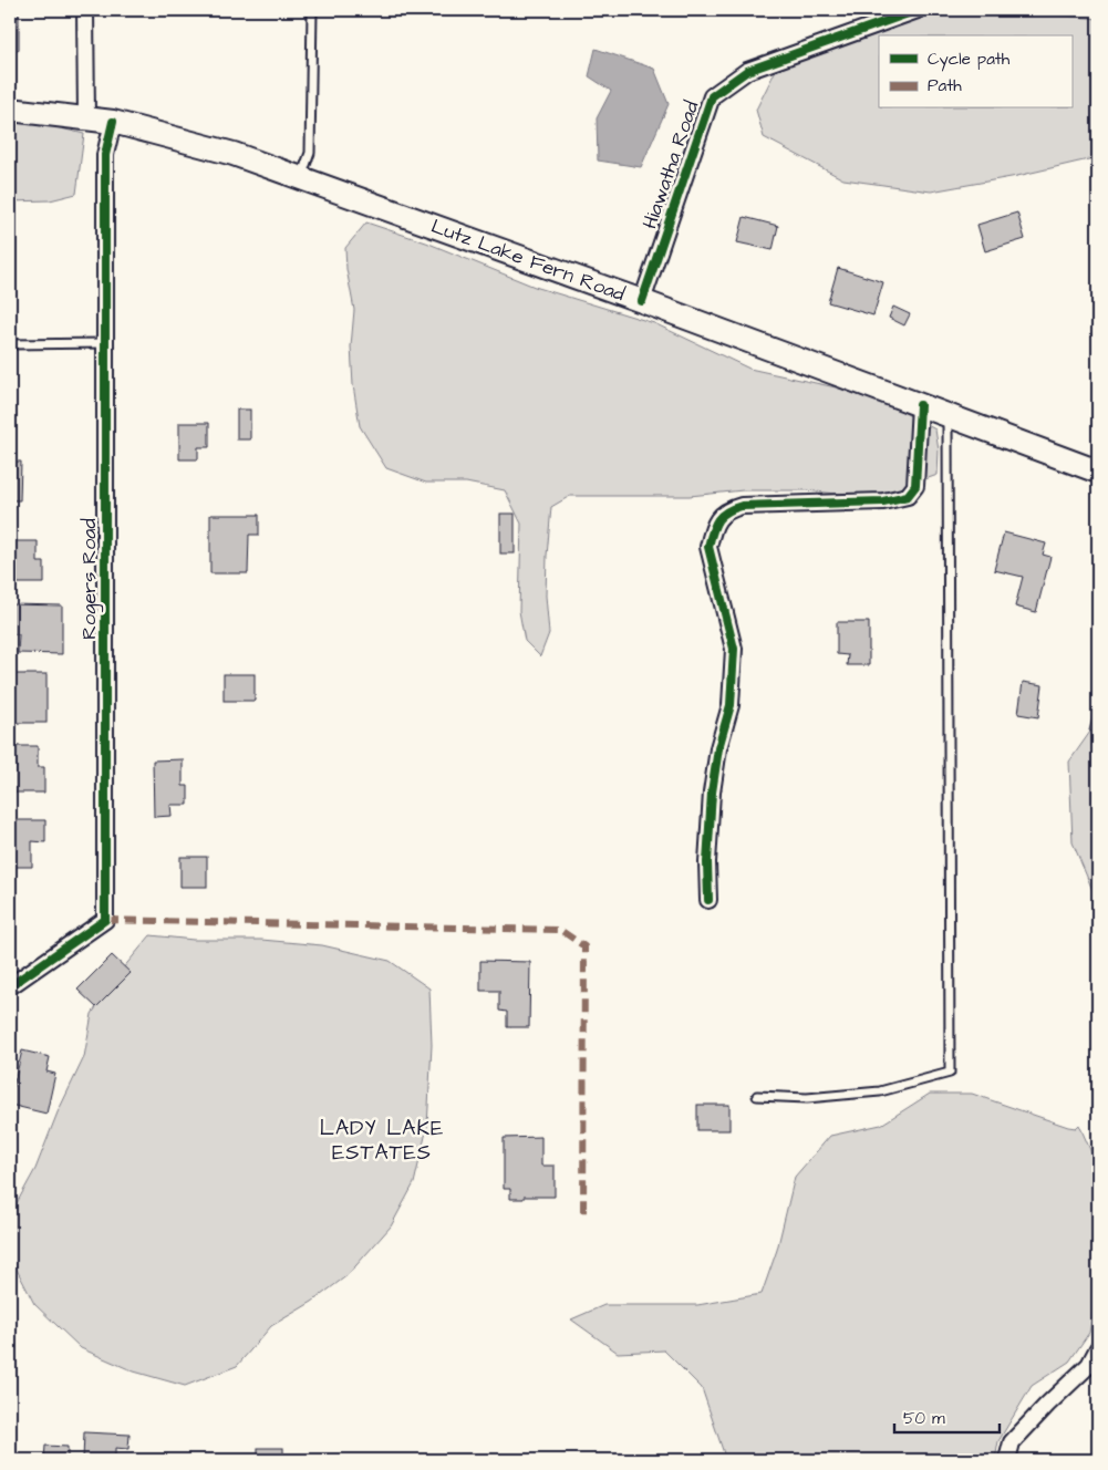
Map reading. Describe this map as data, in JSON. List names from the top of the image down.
{
  "streets": {
    "main road": ["Lutz Lake Fern Road"],
    "street": ["Hiawatha Road", "Rogers Road"]
  },
  "crossings": [
    ["Hiawatha Road", "Lutz Lake Fern Road"],
    ["Lutz Lake Fern Road", "Rogers Road"]
  ],
  "districts": ["LADY LAKE ESTATES"],
  "legend": ["Cycle path", "Path"],
  "scale_bar": "50 m"
}
